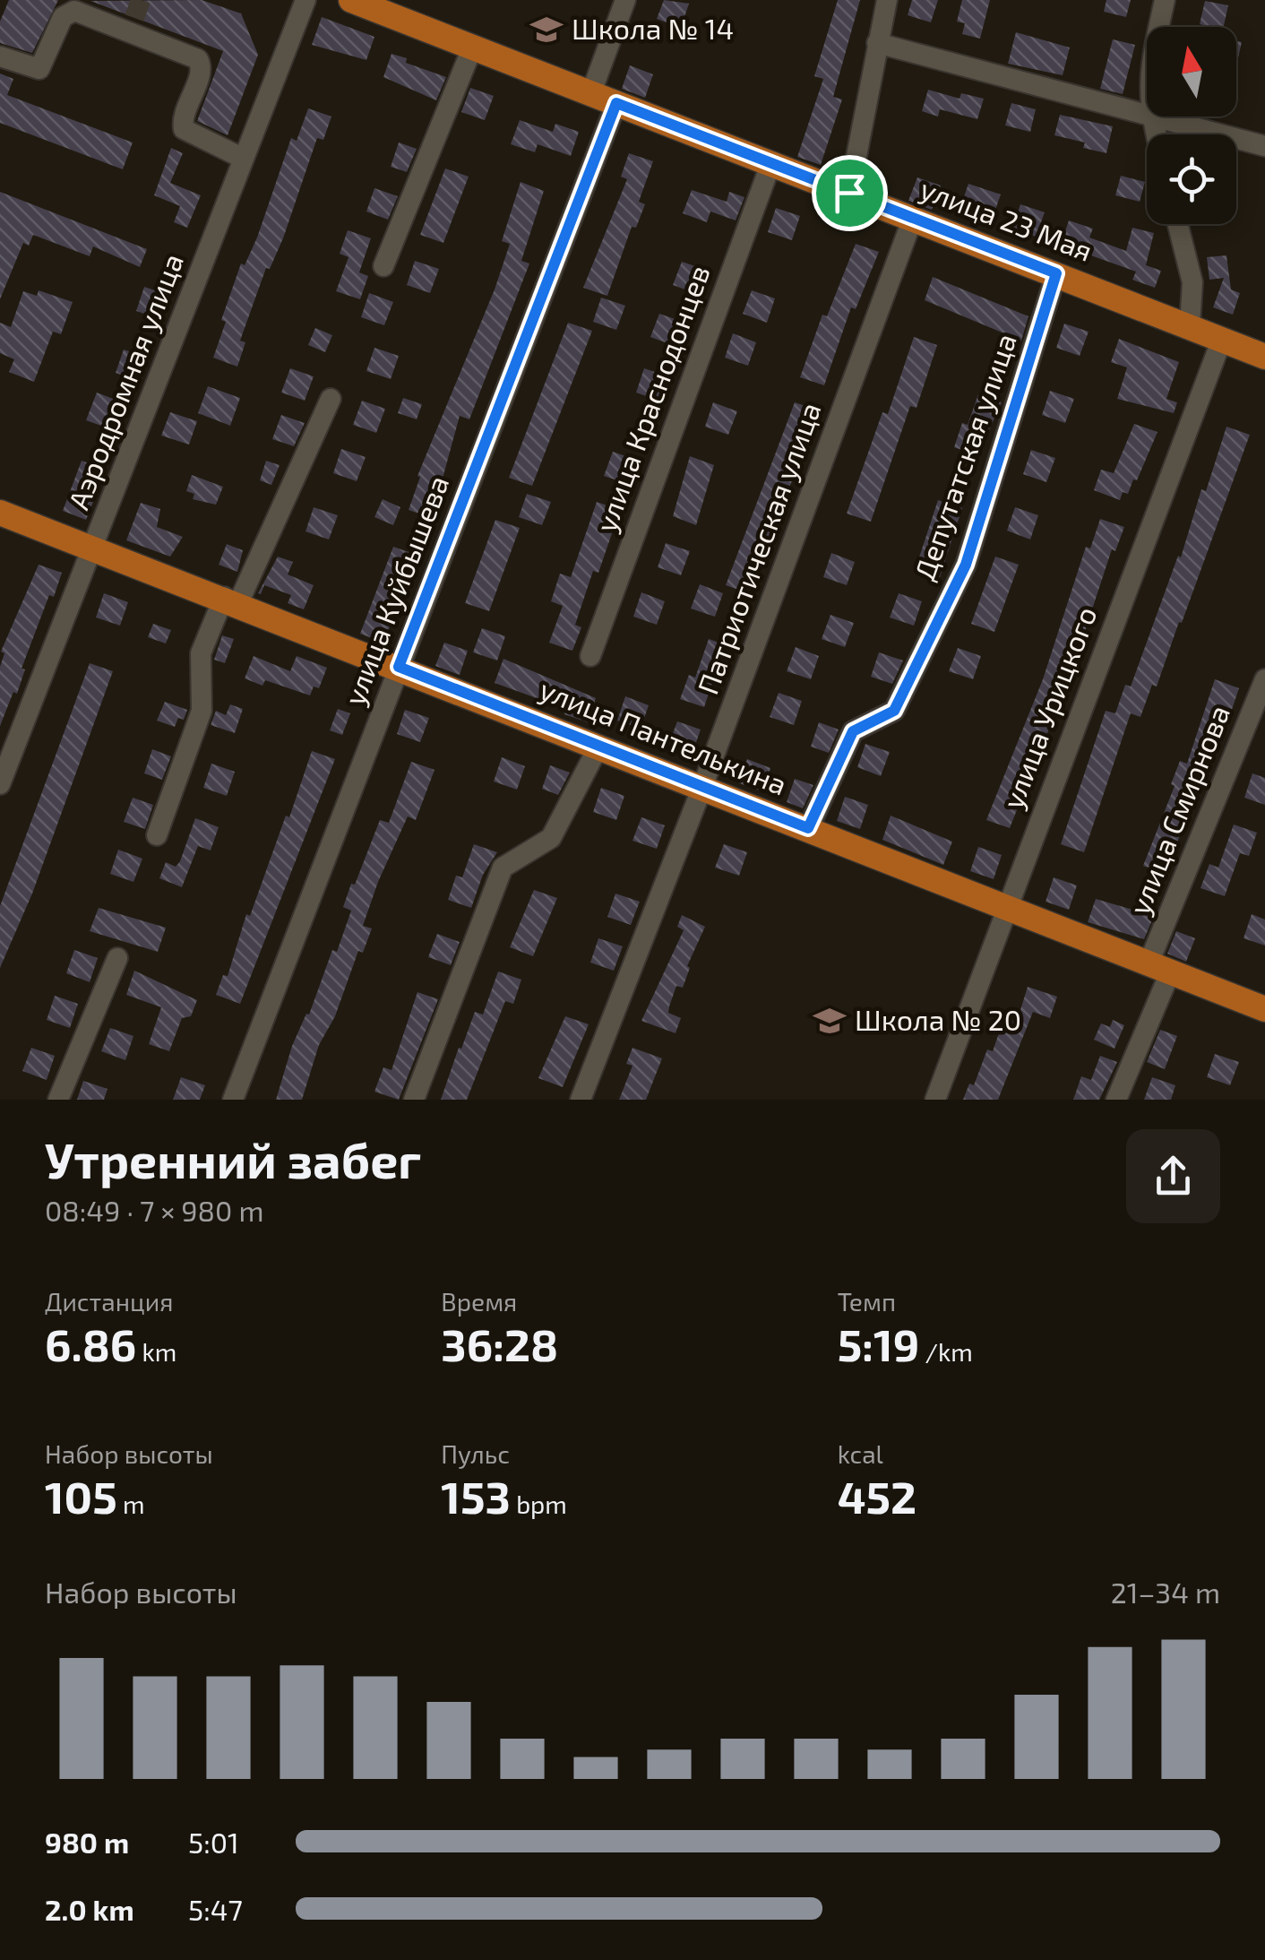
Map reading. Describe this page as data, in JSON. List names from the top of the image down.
{
  "streets": {
    "main road": ["улица 23 Мая", "улица Пантелькина"],
    "street": [
      "Аэродромная улица",
      "улица Краснодонцев",
      "Депутатская улица",
      "Патриотическая улица",
      "улица Куйбышева",
      "улица Урицкого",
      "улица Смирнова"
    ]
  },
  "crossings": [
    ["улица 23 Мая", "улица Краснодонцев"],
    ["улица 23 Мая", "Депутатская улица"],
    ["улица 23 Мая", "Патриотическая улица"],
    ["улица 23 Мая", "улица Куйбышева"],
    ["улица 23 Мая", "улица Урицкого"],
    ["Аэродромная улица", "улица Пантелькина"],
    ["Депутатская улица", "улица Пантелькина"],
    ["Патриотическая улица", "улица Пантелькина"],
    ["улица Куйбышева", "улица Пантелькина"],
    ["улица Урицкого", "улица Пантелькина"],
    ["улица Пантелькина", "улица Смирнова"]
  ],
  "places": {
    "school or university": ["Школа № 14", "Школа № 20"]
  },
  "north": "top",
  "page": {
    "heading": ["Утренний забег", "08:49 · 7 × 980 m"],
    "stats": [
      ["Дистанция", "6.86 km"],
      ["Время", "36:28"],
      ["Темп", "5:19 /km"],
      ["Набор высоты", "105 m"],
      ["Пульс", "153 bpm"],
      ["kcal", "452"]
    ],
    "chart": ["Набор высоты", "21–34 m"],
    "list": [
      {
        "name": "980 m",
        "note": "5:01"
      },
      {
        "name": "2.0 km",
        "note": "5:47"
      }
    ]
  }
}
